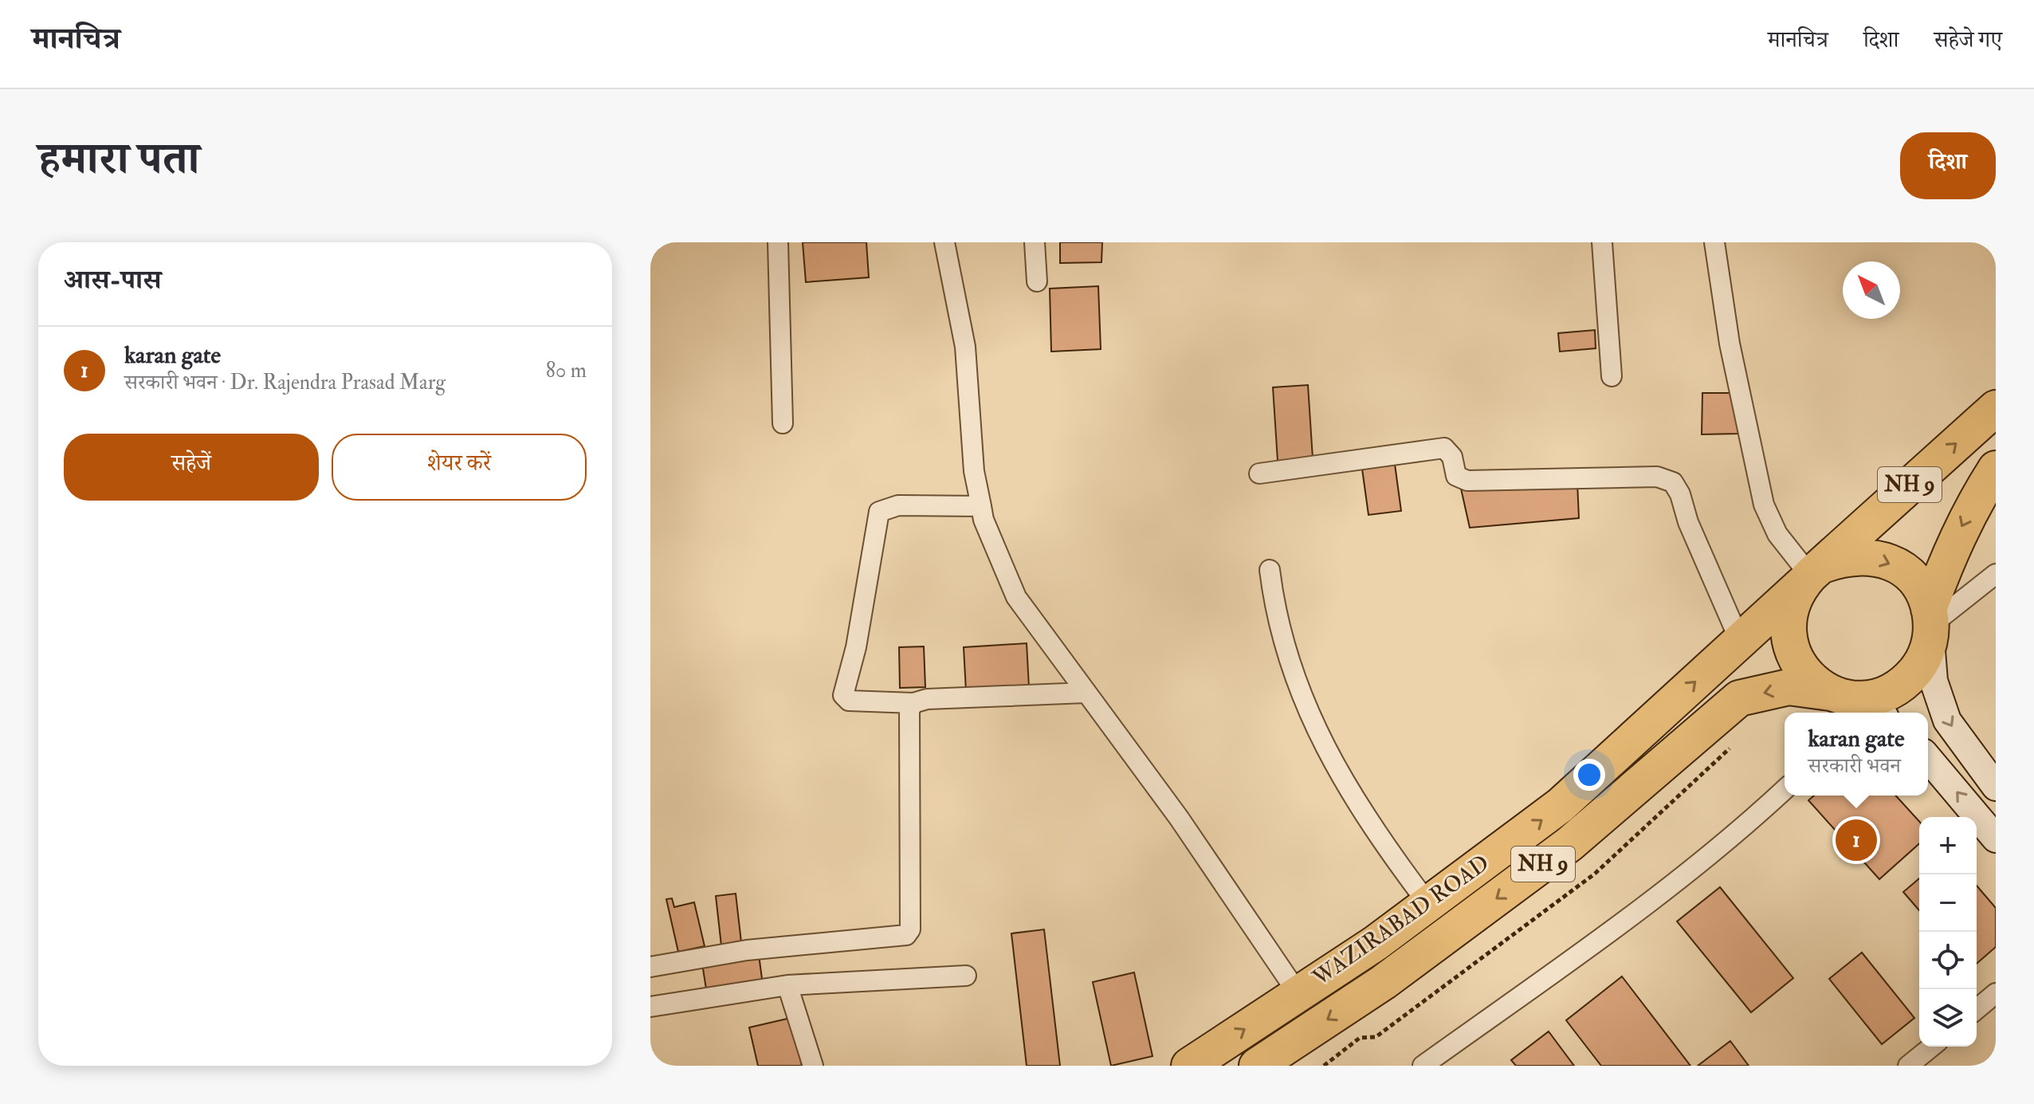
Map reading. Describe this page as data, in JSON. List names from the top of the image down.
{
  "streets": {
    "highway": ["NH 9", "WAZIRABAD ROAD"]
  },
  "crossings": [
    ["NH 9", "WAZIRABAD ROAD"]
  ],
  "north": "top left",
  "page": {
    "header": "मानचित्र",
    "nav": ["मानचित्र", "दिशा", "सहेजे गए"],
    "title": "हमारा पता",
    "buttons": [
      "दिशा",
      ["सहेजें", "शेयर करें"]
    ],
    "heading": "आस-पास",
    "list": [
      {
        "mark": "1",
        "name": "karan gate",
        "note": "सरकारी भवन · Dr. Rajendra Prasad Marg",
        "value": "80 m"
      }
    ],
    "popup": ["karan gate", "सरकारी भवन"],
    "pins": "1",
    "map_buttons": ["+", "−"]
  }
}
